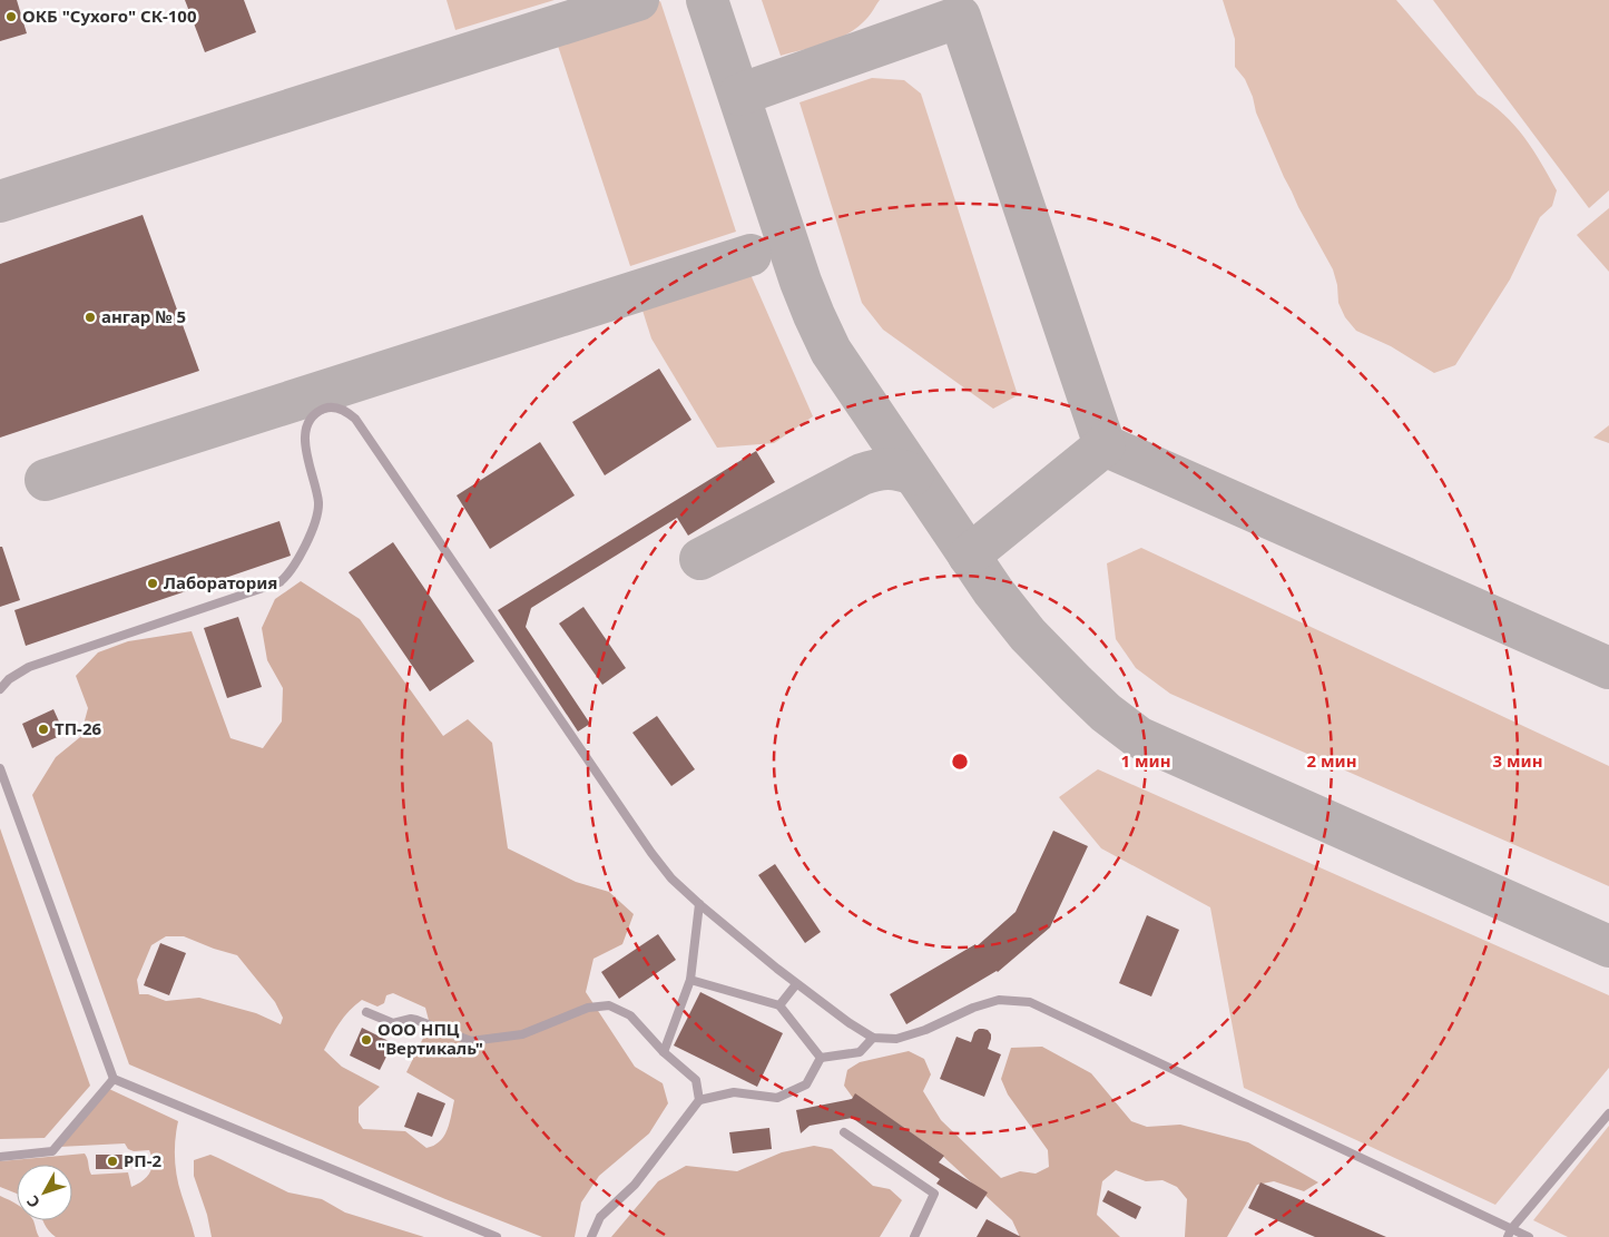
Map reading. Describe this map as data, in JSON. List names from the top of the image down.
{
  "places": [
    "ОКБ \"Сухого\" СК-100",
    "ангар № 5",
    "Лаборатория",
    "ТП-26",
    "ООО НПЦ \"Вертикаль\"",
    "РП-2"
  ],
  "north": "bottom left",
  "rings": ["1 мин", "2 мин", "3 мин"]
}
